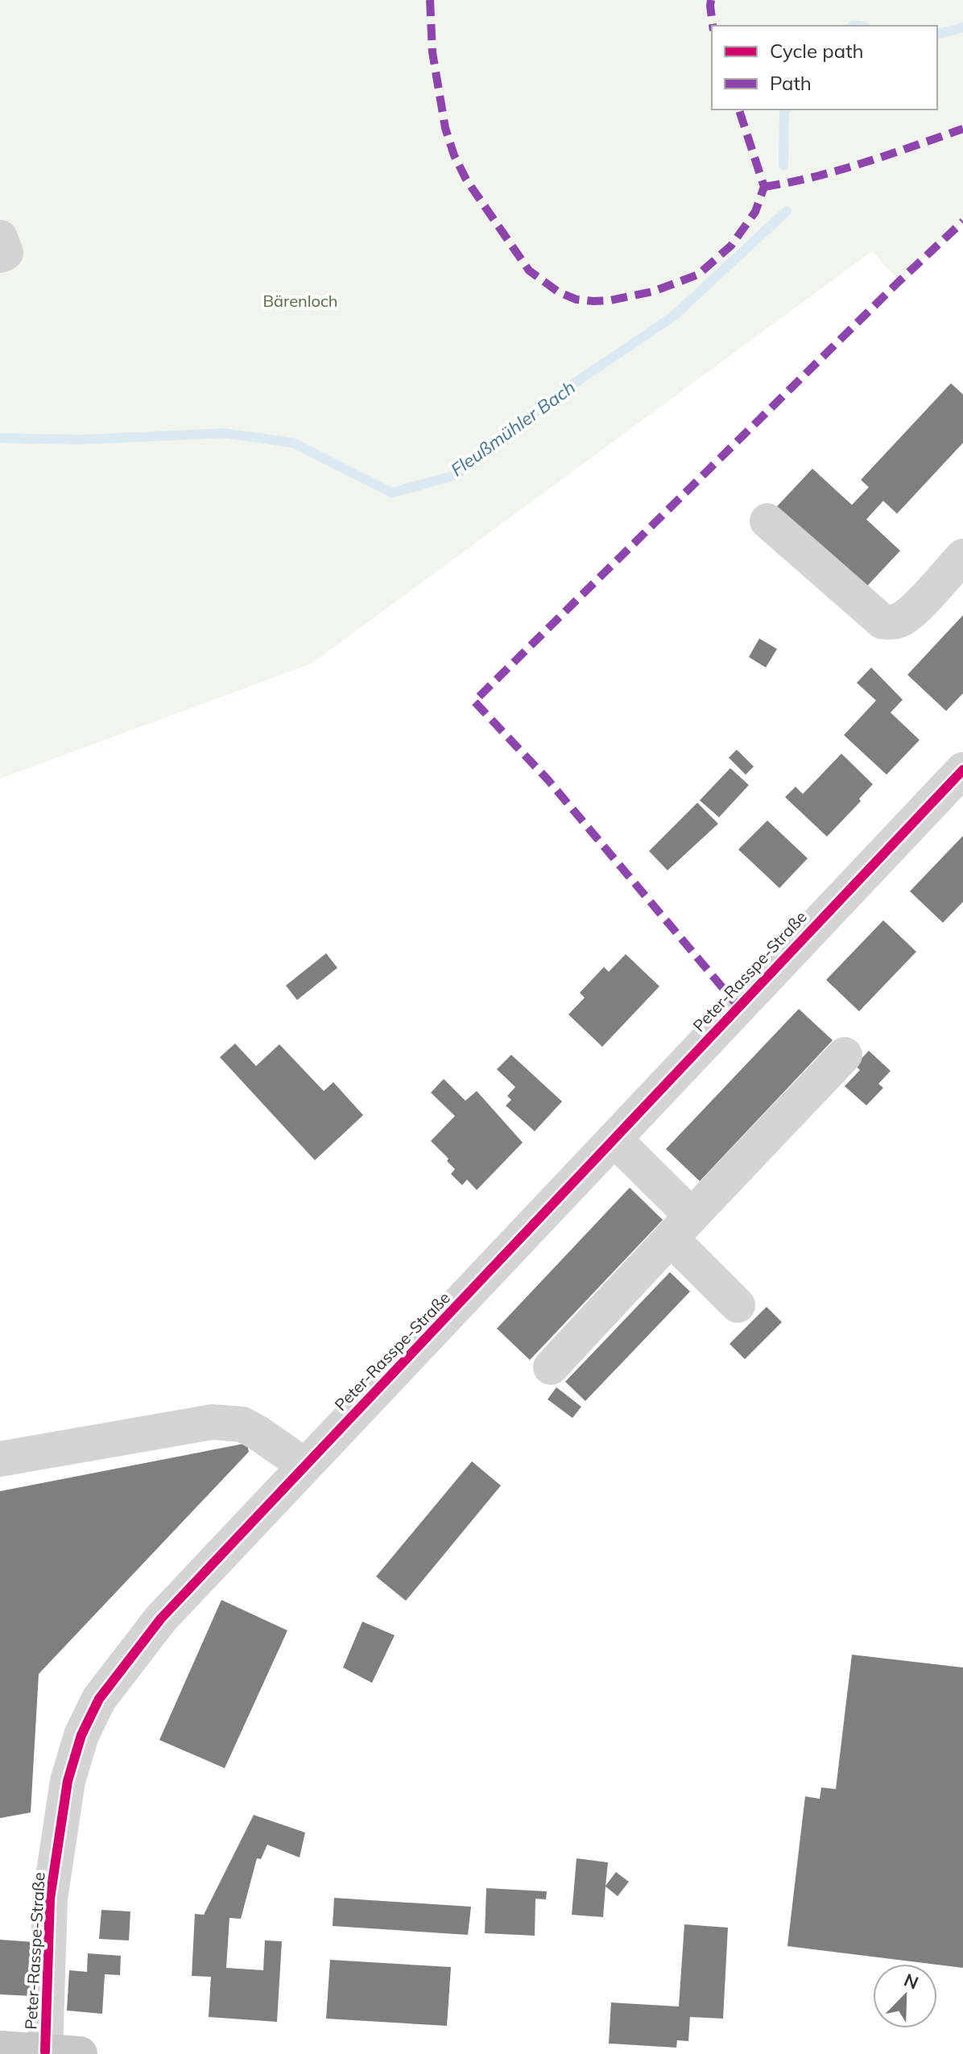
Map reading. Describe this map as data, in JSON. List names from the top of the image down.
{
  "streets": {
    "street": ["Peter-Rasspe-Straße"]
  },
  "water": ["Fleußmühler Bach"],
  "parks": ["Bärenloch"],
  "legend": ["Cycle path", "Path"],
  "north": "top right"
}
